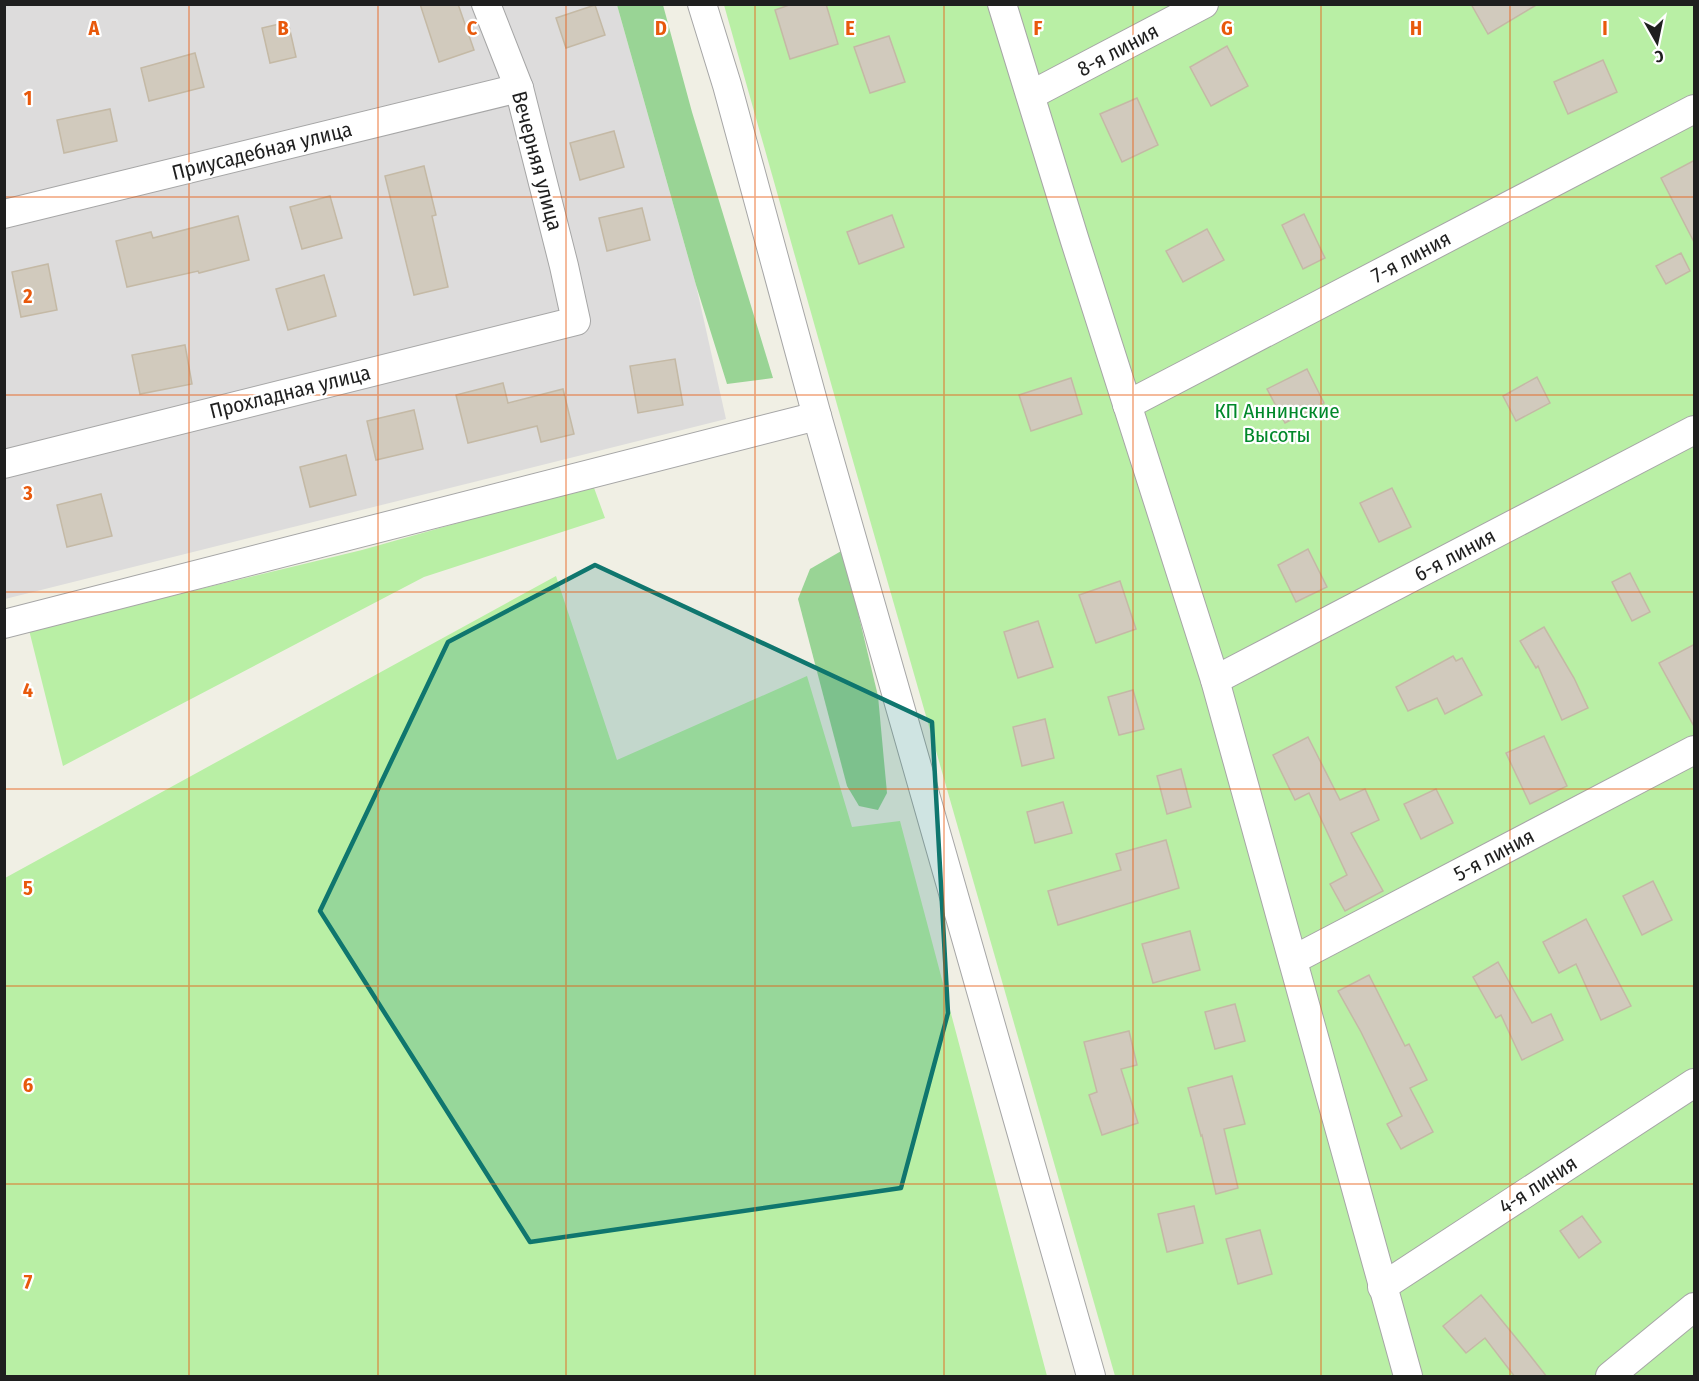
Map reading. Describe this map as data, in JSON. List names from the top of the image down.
{
  "streets": {
    "street": [
      "8-я линия",
      "Приусадебная улица",
      "Вечерняя улица",
      "7-я линия",
      "Прохладная улица",
      "6-я линия",
      "5-я линия",
      "4-я линия"
    ]
  },
  "crossings": [
    ["Приусадебная улица", "Вечерняя улица"],
    ["Вечерняя улица", "Прохладная улица"]
  ],
  "parks": ["КП Аннинские Высоты"],
  "north": "bottom",
  "grid": {
    "columns": [
      "A",
      "B",
      "C",
      "D",
      "E",
      "F",
      "G",
      "H",
      "I"
    ],
    "rows": [
      "1",
      "2",
      "3",
      "4",
      "5",
      "6",
      "7"
    ]
  }
}
